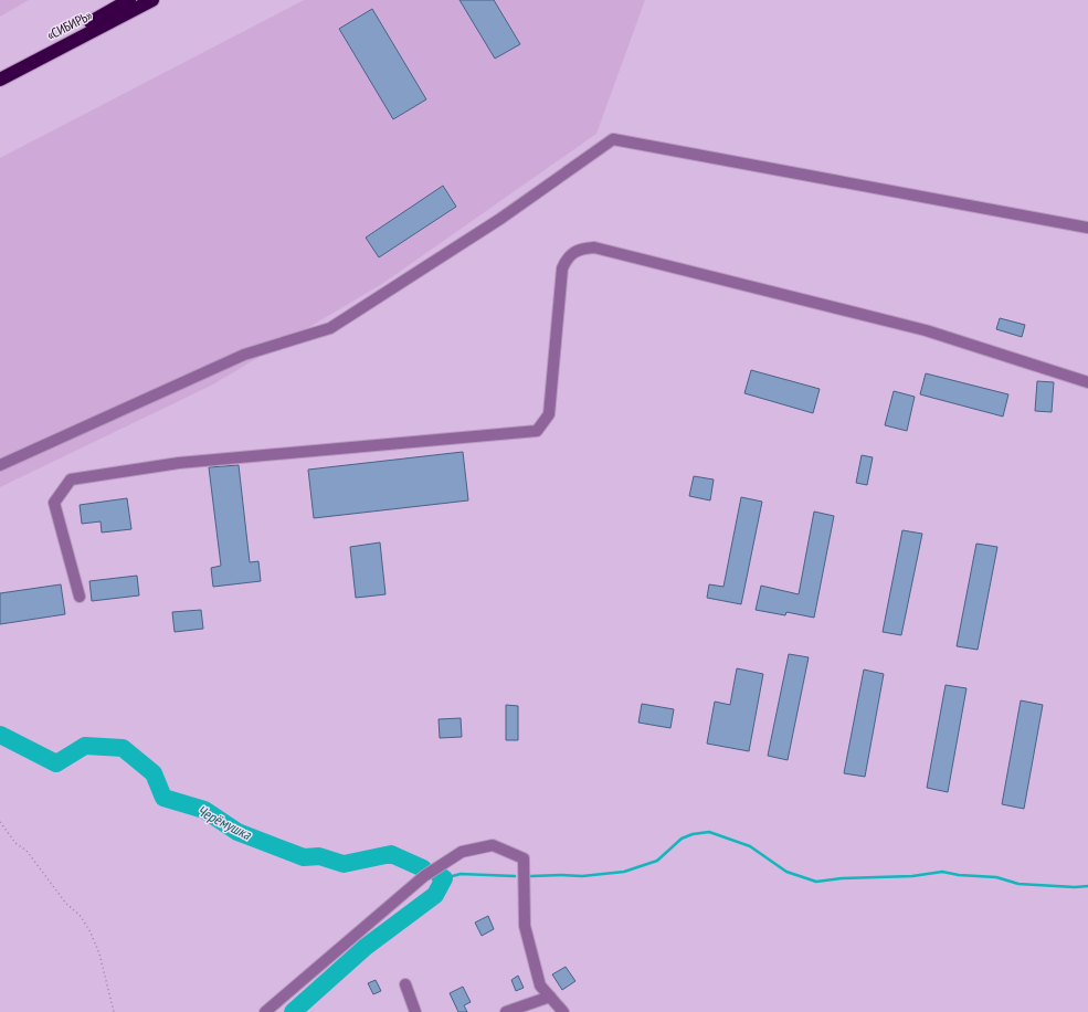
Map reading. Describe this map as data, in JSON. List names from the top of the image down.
{
  "streets": {
    "highway": ["«СИБИРЬ»"]
  },
  "water": ["Черёмушка"]
}
